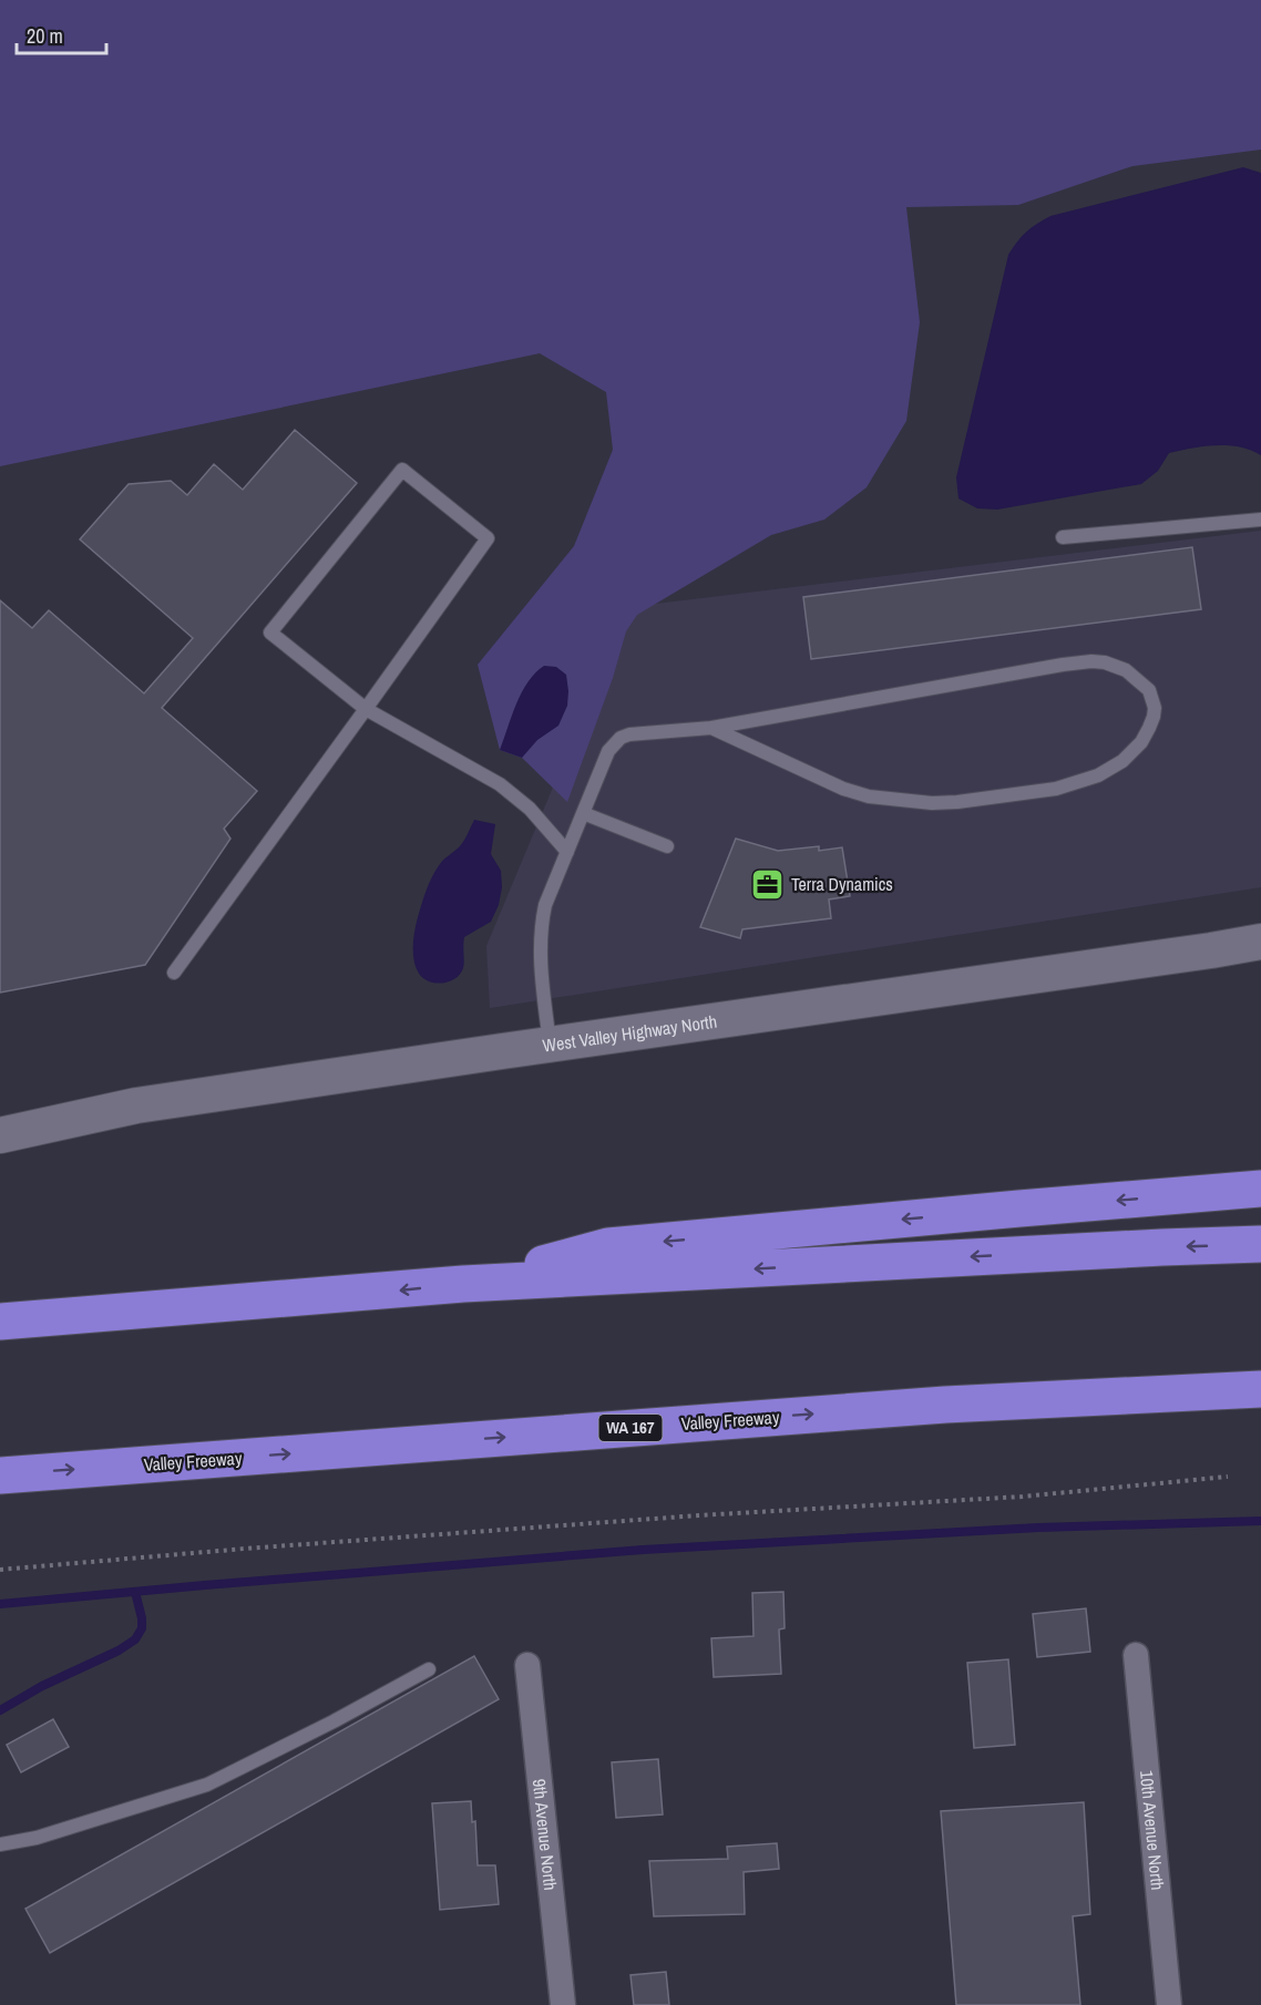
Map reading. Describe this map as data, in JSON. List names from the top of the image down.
{
  "streets": {
    "highway": ["Valley Freeway", "WA 167"],
    "main road": ["West Valley Highway North"],
    "street": ["10th Avenue North", "9th Avenue North"]
  },
  "places": {
    "office": ["Terra Dynamics"]
  },
  "scale_bar": "20 m"
}
